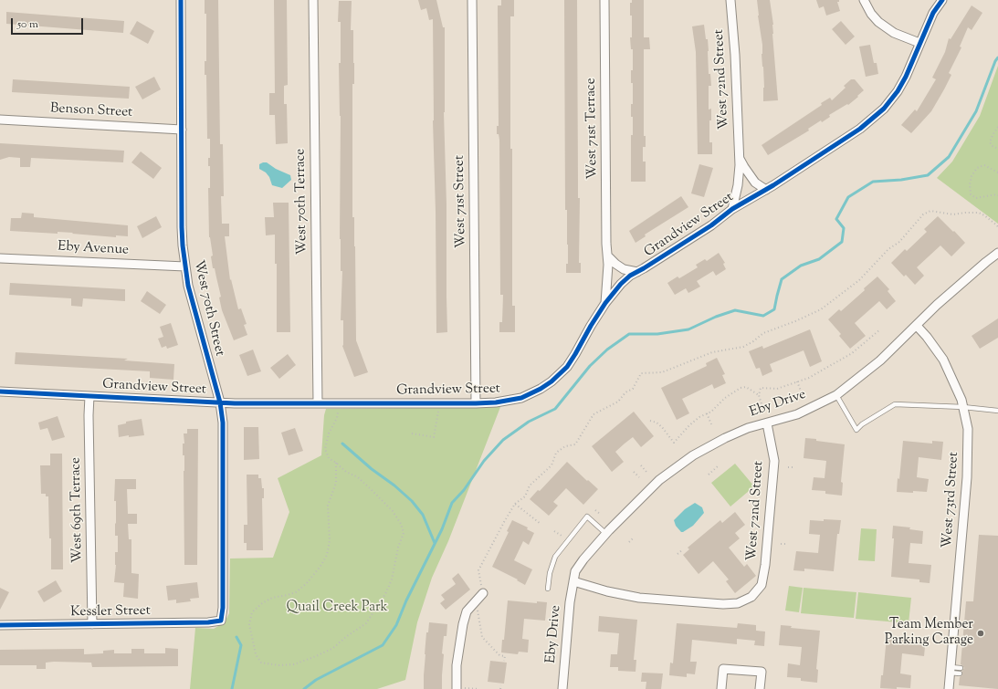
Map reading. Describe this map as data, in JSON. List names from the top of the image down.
{
  "streets": {
    "street": [
      "West 72nd Street",
      "Benson Street",
      "West 71st Terrace",
      "West 70th Terrace",
      "West 71st Street",
      "Grandview Street",
      "Eby Avenue",
      "West 70th Street",
      "Eby Drive",
      "West 73rd Street",
      "West 69th Terrace",
      "Kessler Street"
    ]
  },
  "crossings": [
    ["West 72nd Street", "Grandview Street"],
    ["West 72nd Street", "Eby Drive"],
    ["Benson Street", "West 70th Street"],
    ["West 71st Terrace", "Grandview Street"],
    ["West 70th Terrace", "Grandview Street"],
    ["West 71st Street", "Grandview Street"],
    ["Grandview Street", "West 70th Street"],
    ["Grandview Street", "West 69th Terrace"],
    ["Eby Avenue", "West 70th Street"],
    ["West 70th Street", "Kessler Street"],
    ["Eby Drive", "West 73rd Street"],
    ["West 69th Terrace", "Kessler Street"]
  ],
  "parks": ["Quail Creek Park"],
  "places": ["Team Member Parking Carage"],
  "scale_bar": "50 m"
}
